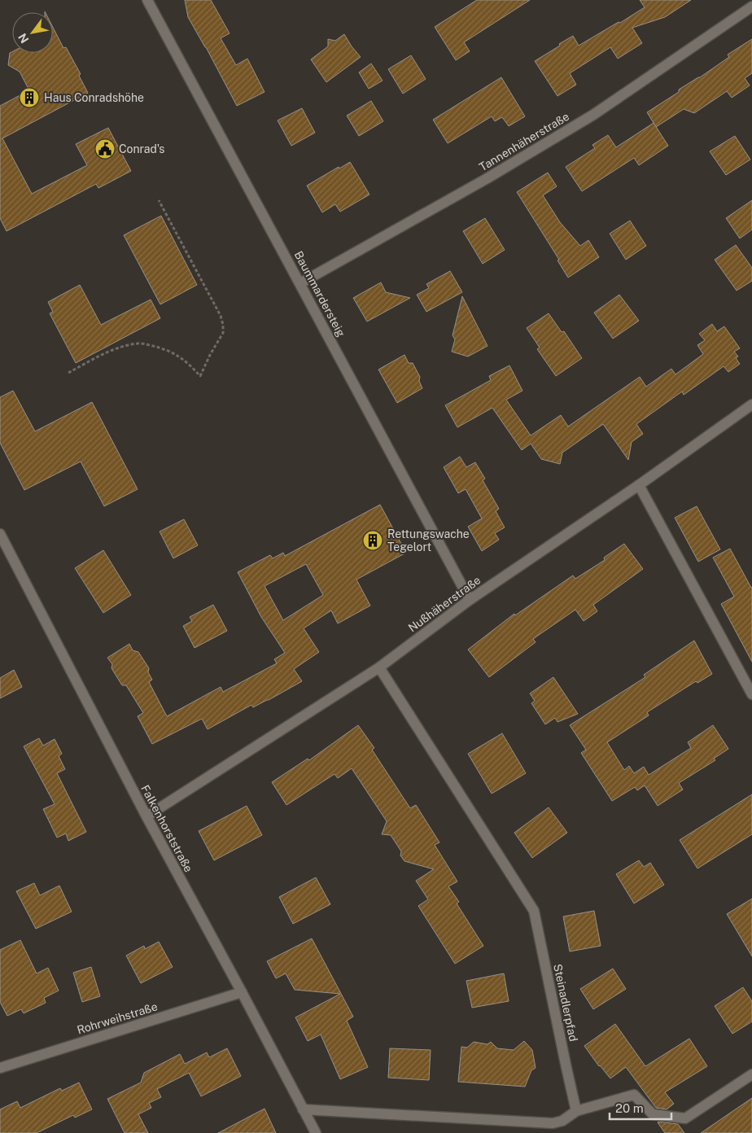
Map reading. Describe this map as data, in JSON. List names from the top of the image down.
{
  "streets": {
    "street": [
      "Tannenhäherstraße",
      "Baummardersteig",
      "Nußhäherstraße",
      "Falkenhorststraße",
      "Steinadlerpfad",
      "Rohrweihstraße"
    ]
  },
  "crossings": [
    ["Tannenhäherstraße", "Baummardersteig"],
    ["Baummardersteig", "Nußhäherstraße"],
    ["Nußhäherstraße", "Falkenhorststraße"],
    ["Nußhäherstraße", "Steinadlerpfad"],
    ["Falkenhorststraße", "Rohrweihstraße"]
  ],
  "places": {
    "building": ["Haus Conradshöhe", "Rettungswache Tegelort"],
    "public building": ["Conrad's"]
  },
  "scale_bar": "20 m",
  "north": "bottom left"
}
